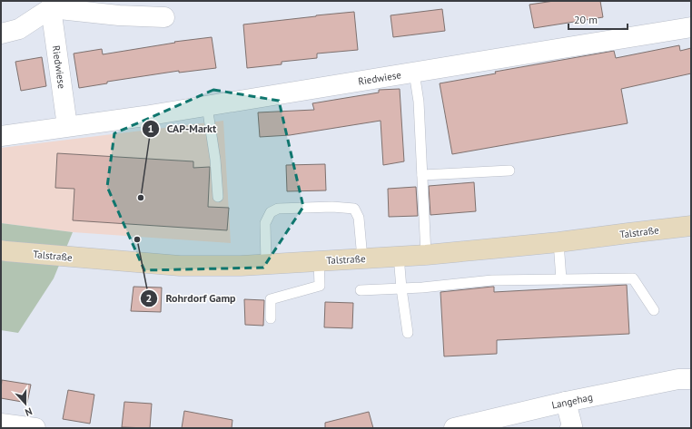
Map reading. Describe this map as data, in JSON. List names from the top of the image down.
{
  "streets": {
    "main road": ["Talstraße"],
    "street": ["Riedwiese", "Langehag"]
  },
  "places": ["CAP-Markt", "Rohrdorf Gamp"],
  "scale_bar": "20 m",
  "north": "bottom"
}
